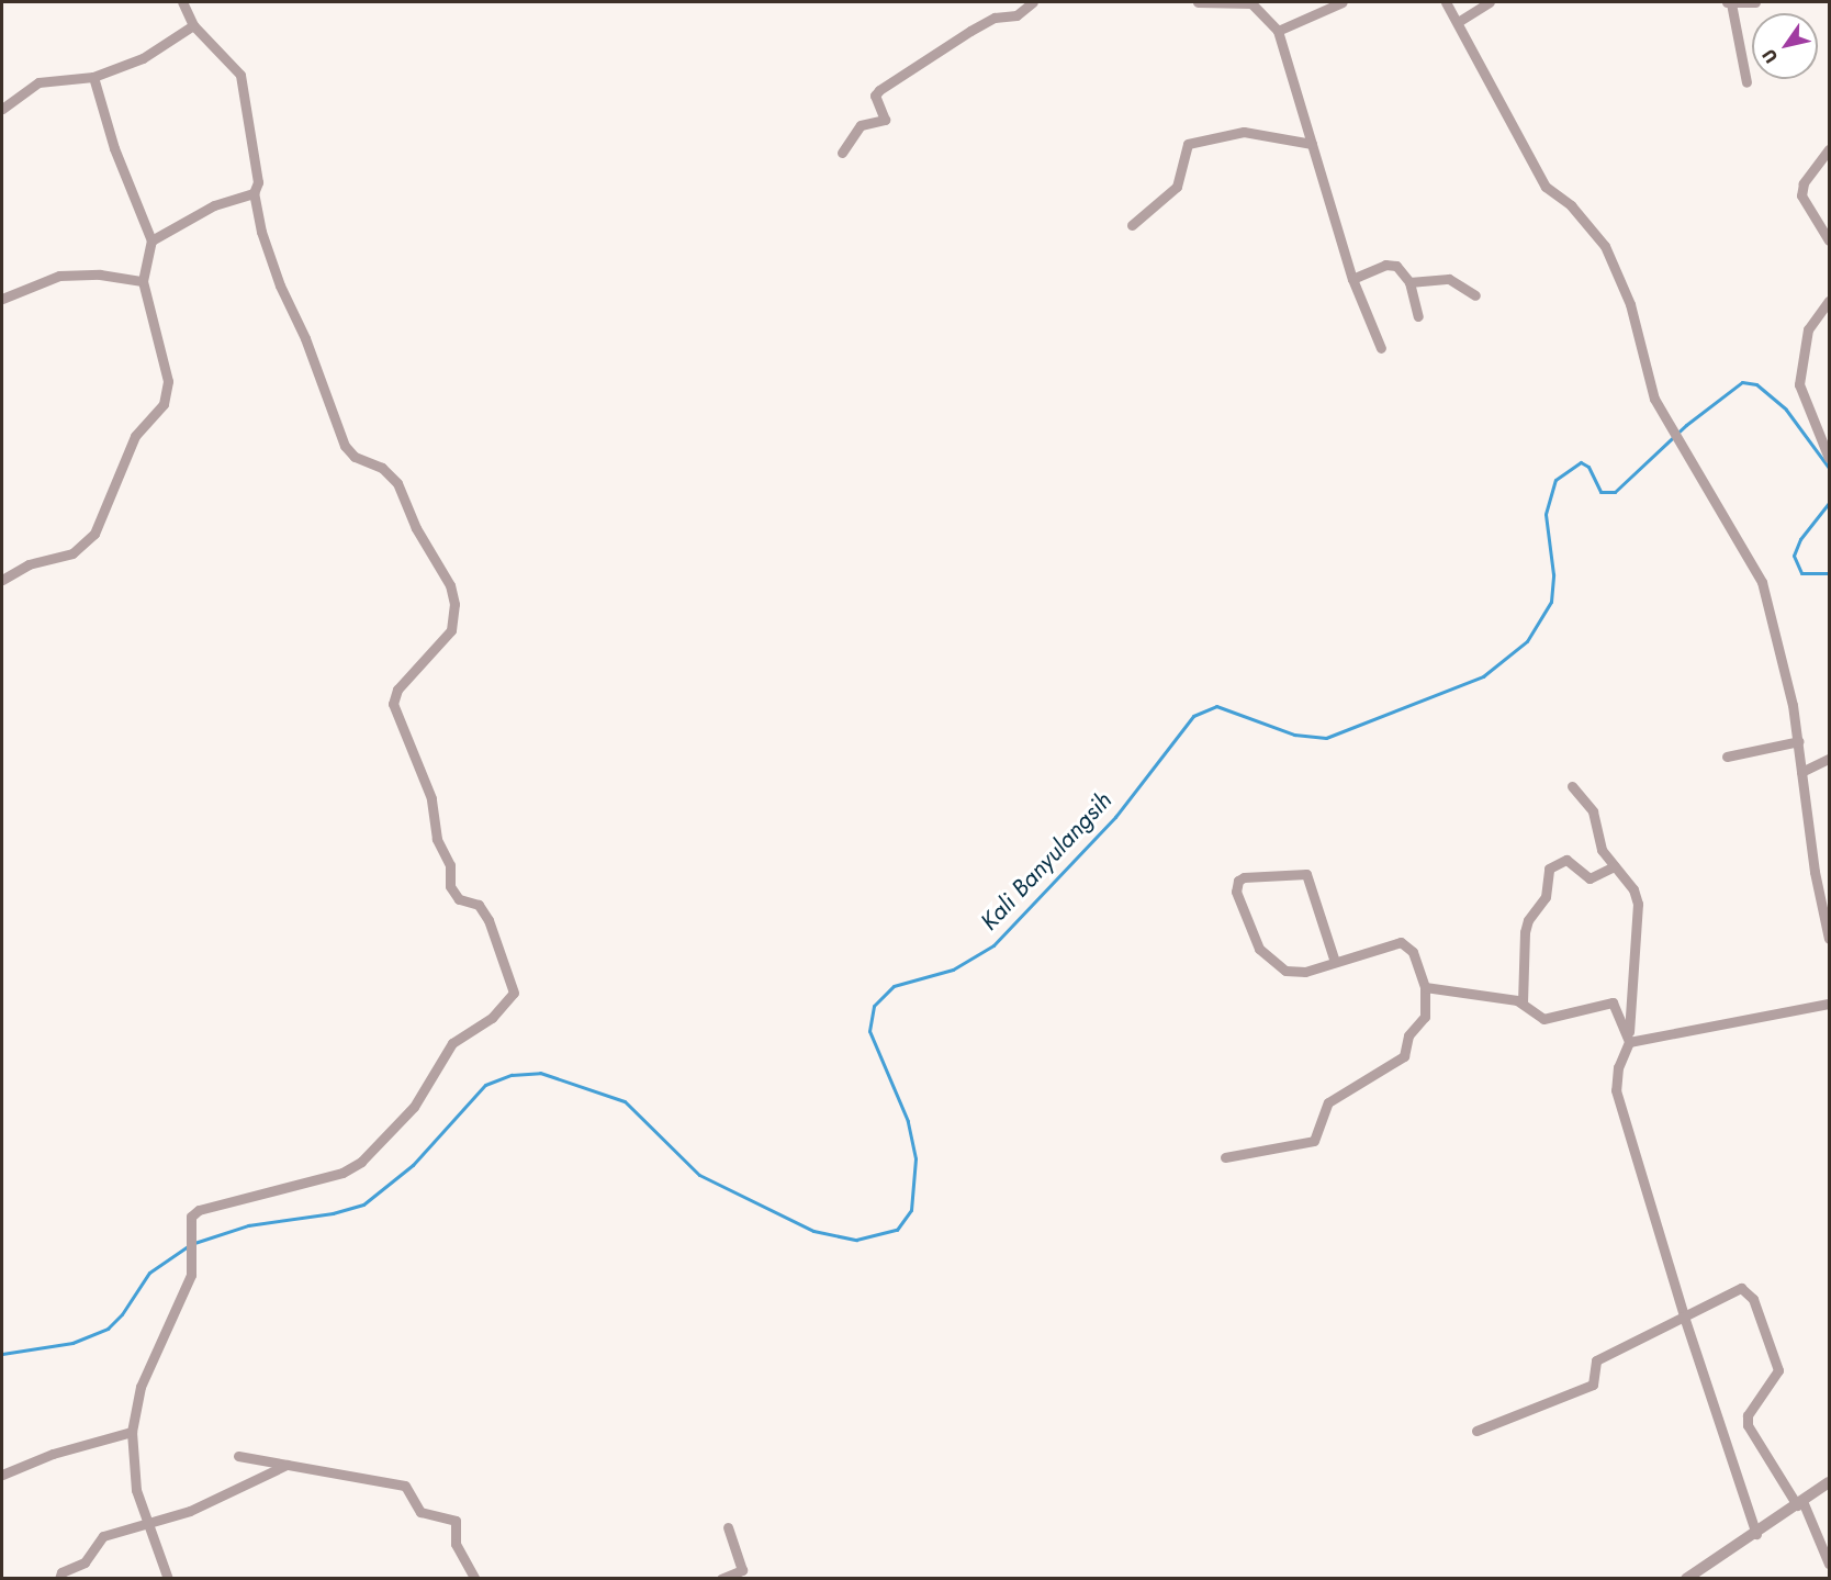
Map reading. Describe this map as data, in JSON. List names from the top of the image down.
{
  "water": ["Kali Banyulangsih"],
  "north": "bottom left"
}
